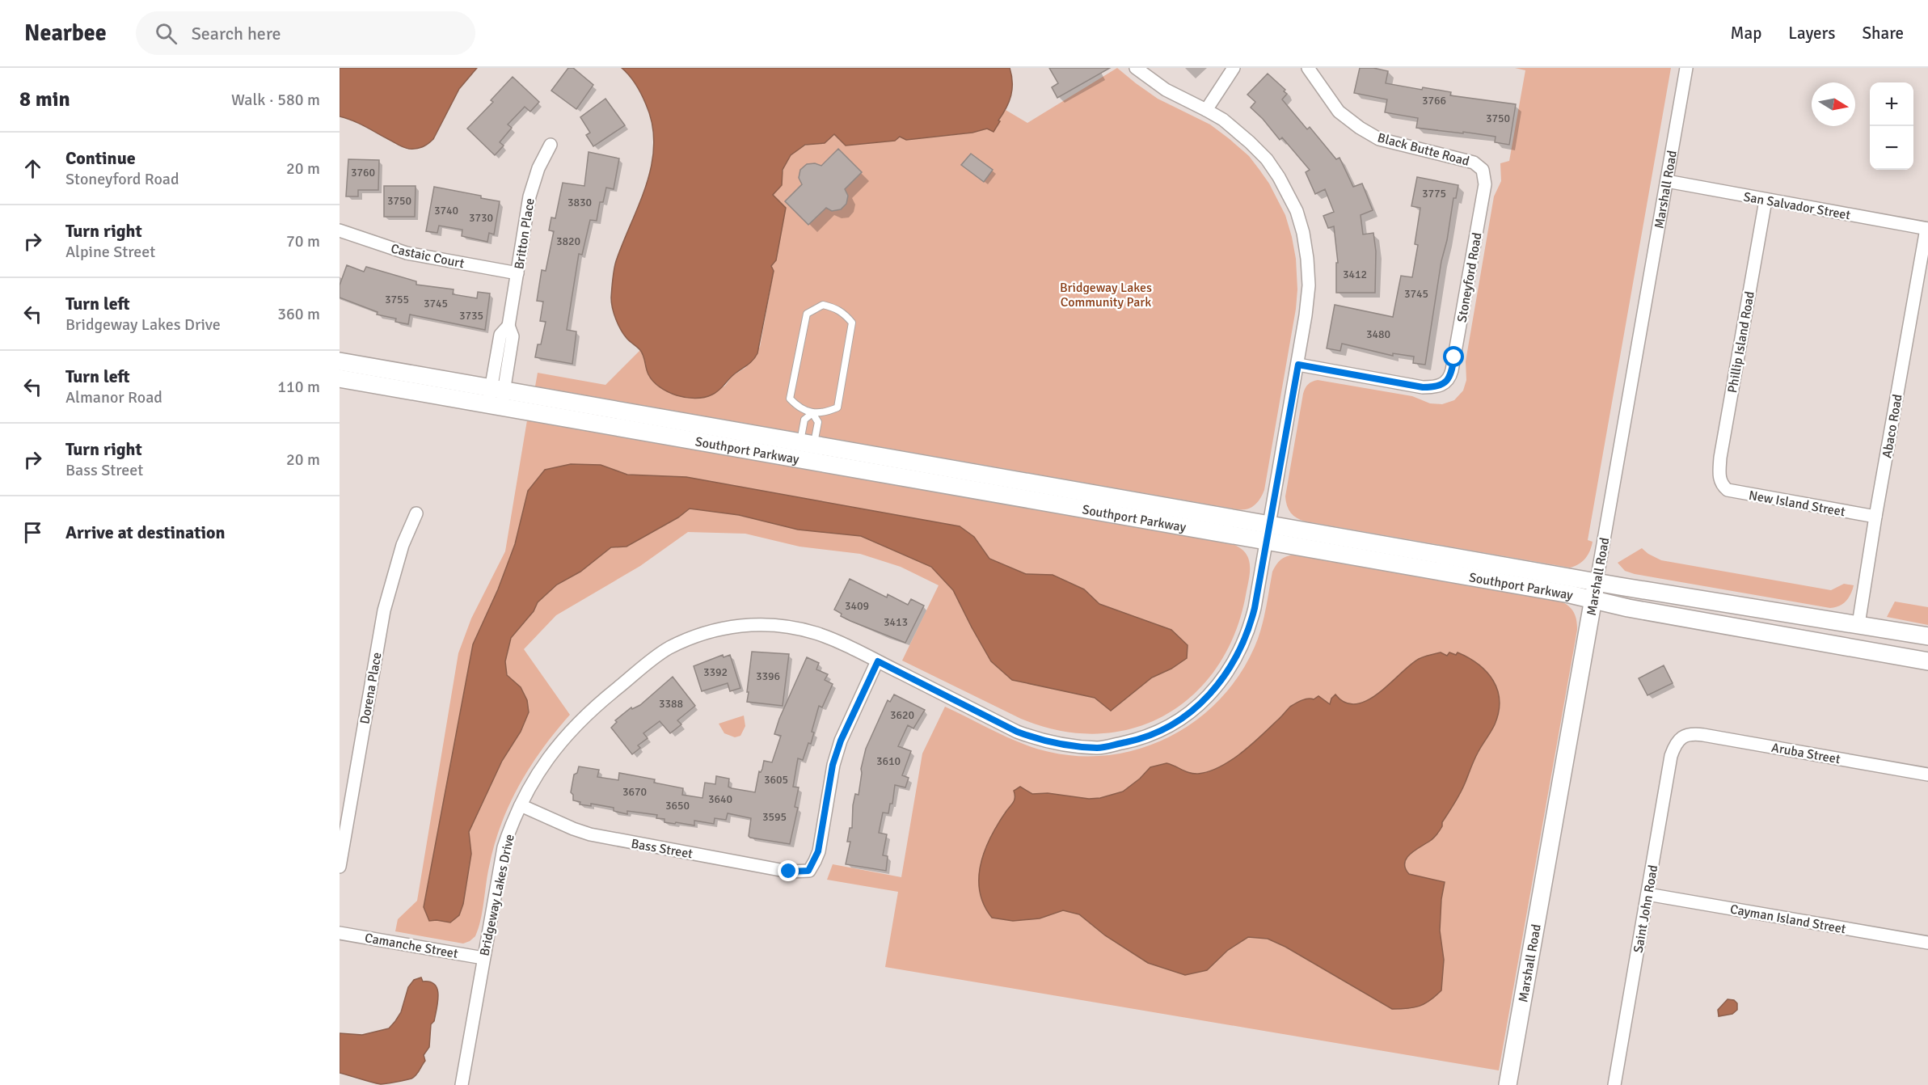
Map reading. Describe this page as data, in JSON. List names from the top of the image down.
{
  "streets": {
    "street": [
      "Black Butte Road",
      "Marshall Road",
      "San Salvador Street",
      "Britton Place",
      "Castaic Court",
      "Stoneyford Road",
      "Phillip Island Road",
      "Abaco Road",
      "Southport Parkway",
      "New Island Street",
      "Dorena Place",
      "Aruba Street",
      "Bass Street",
      "Bridgeway Lakes Drive",
      "Saint John Road",
      "Cayman Island Street",
      "Camanche Street"
    ]
  },
  "crossings": [
    ["Black Butte Road", "Stoneyford Road"],
    ["Marshall Road", "San Salvador Street"],
    ["Marshall Road", "Southport Parkway"],
    ["San Salvador Street", "Phillip Island Road"],
    ["San Salvador Street", "Abaco Road"],
    ["Britton Place", "Castaic Court"],
    ["Britton Place", "Southport Parkway"],
    ["Stoneyford Road", "Bridgeway Lakes Drive"],
    ["Phillip Island Road", "New Island Street"],
    ["Abaco Road", "Southport Parkway"],
    ["Abaco Road", "New Island Street"],
    ["Southport Parkway", "Bridgeway Lakes Drive"],
    ["Aruba Street", "Saint John Road"],
    ["Bass Street", "Bridgeway Lakes Drive"],
    ["Bridgeway Lakes Drive", "Camanche Street"],
    ["Saint John Road", "Cayman Island Street"]
  ],
  "parks": ["Bridgeway Lakes Community Park"],
  "house_numbers": [
    "3766",
    "3750",
    "3760",
    "3775",
    "3750",
    "3830",
    "3740",
    "3730",
    "3820",
    "3412",
    "3745",
    "3755",
    "3745",
    "3735",
    "3480",
    "3409",
    "3413",
    "3392",
    "3396",
    "3388",
    "3620",
    "3610",
    "3605",
    "3670",
    "3640",
    "3650",
    "3595"
  ],
  "north": "right",
  "page": {
    "header": "Nearbee",
    "search": "Search here",
    "nav": ["Map", "Layers", "Share"],
    "heading": ["8 min", "Walk · 580 m"],
    "map_buttons": ["+", "−"],
    "list": [
      ["Continue", "Stoneyford Road", "20 m"],
      ["Turn right", "Alpine Street", "70 m"],
      ["Turn left", "Bridgeway Lakes Drive", "360 m"],
      ["Turn left", "Almanor Road", "110 m"],
      ["Turn right", "Bass Street", "20 m"],
      "Arrive at destination"
    ]
  }
}
